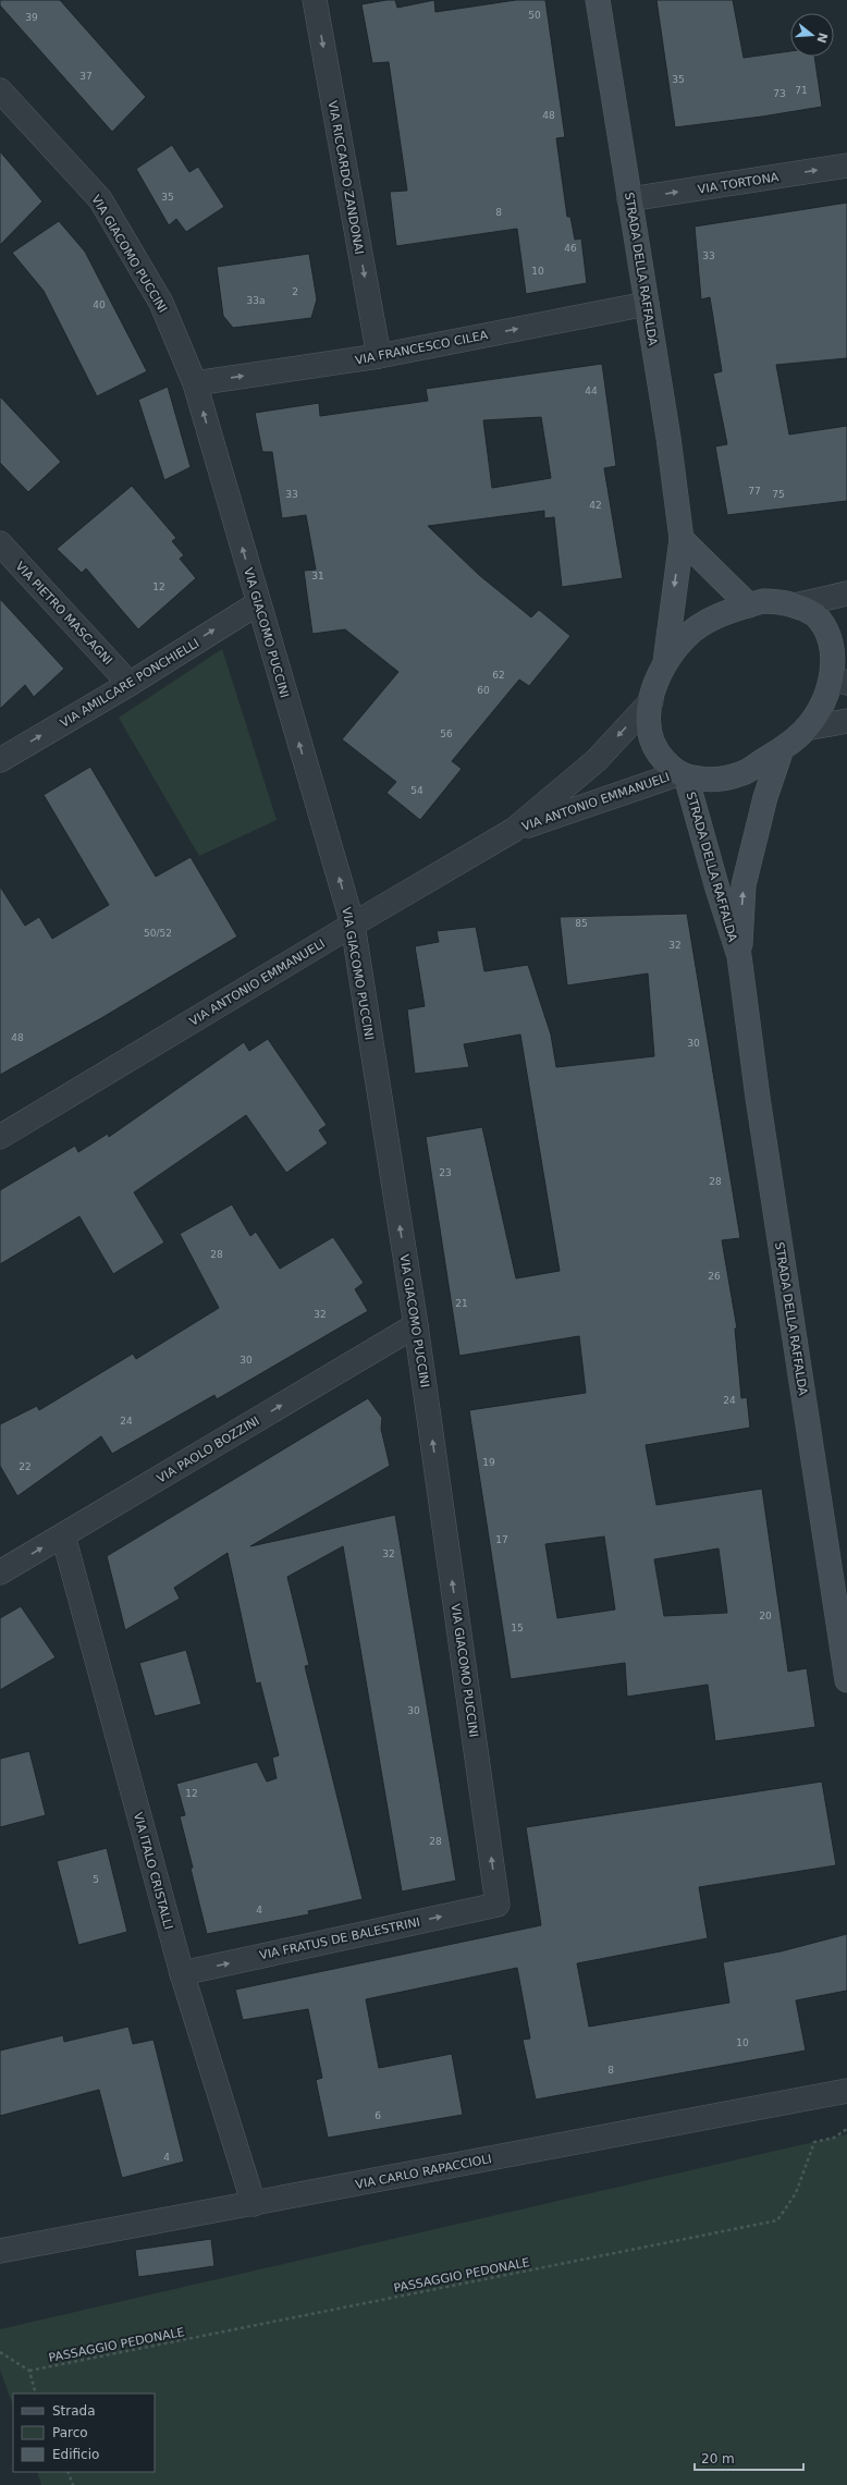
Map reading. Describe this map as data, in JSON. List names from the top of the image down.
{
  "streets": {
    "street": [
      "VIA RICCARDO ZANDONAI",
      "VIA TORTONA",
      "VIA GIACOMO PUCCINI",
      "STRADA DELLA RAFFALDA",
      "VIA FRANCESCO CILEA",
      "VIA PIETRO MASCAGNI",
      "VIA AMILCARE PONCHIELLI",
      "VIA ANTONIO EMMANUELI",
      "VIA PAOLO BOZZINI",
      "VIA ITALO CRISTALLI",
      "VIA FRATUS DE BALESTRINI",
      "VIA CARLO RAPACCIOLI"
    ],
    "path": ["PASSAGGIO PEDONALE"]
  },
  "crossings": [
    ["VIA RICCARDO ZANDONAI", "VIA FRANCESCO CILEA"],
    ["VIA TORTONA", "STRADA DELLA RAFFALDA"],
    ["VIA GIACOMO PUCCINI", "VIA FRANCESCO CILEA"],
    ["VIA GIACOMO PUCCINI", "VIA AMILCARE PONCHIELLI"],
    ["VIA GIACOMO PUCCINI", "VIA ANTONIO EMMANUELI"],
    ["VIA GIACOMO PUCCINI", "VIA PAOLO BOZZINI"],
    ["VIA GIACOMO PUCCINI", "VIA FRATUS DE BALESTRINI"],
    ["STRADA DELLA RAFFALDA", "VIA FRANCESCO CILEA"],
    ["STRADA DELLA RAFFALDA", "VIA ANTONIO EMMANUELI"],
    ["VIA PIETRO MASCAGNI", "VIA AMILCARE PONCHIELLI"],
    ["VIA PAOLO BOZZINI", "VIA ITALO CRISTALLI"],
    ["VIA ITALO CRISTALLI", "VIA FRATUS DE BALESTRINI"],
    ["VIA ITALO CRISTALLI", "VIA CARLO RAPACCIOLI"]
  ],
  "one_way": [
    "VIA RICCARDO ZANDONAI",
    "VIA TORTONA",
    "VIA GIACOMO PUCCINI",
    "VIA FRANCESCO CILEA",
    "VIA AMILCARE PONCHIELLI",
    "VIA PAOLO BOZZINI",
    "VIA FRATUS DE BALESTRINI"
  ],
  "house_numbers": [
    "50",
    "39",
    "37",
    "35",
    "71",
    "73",
    "48",
    "35",
    "8",
    "46",
    "33",
    "10",
    "2",
    "33a",
    "40",
    "44",
    "77",
    "33",
    "75",
    "42",
    "31",
    "12",
    "62",
    "60",
    "56",
    "54",
    "85",
    "50/52",
    "32",
    "48",
    "30",
    "23",
    "28",
    "28",
    "26",
    "21",
    "32",
    "30",
    "24",
    "24",
    "19",
    "22",
    "17",
    "32",
    "20",
    "15",
    "30",
    "12",
    "28",
    "5",
    "4",
    "10",
    "8",
    "6",
    "4"
  ],
  "legend": ["Strada", "Parco", "Edificio"],
  "scale_bar": "20 m",
  "north": "right"
}
